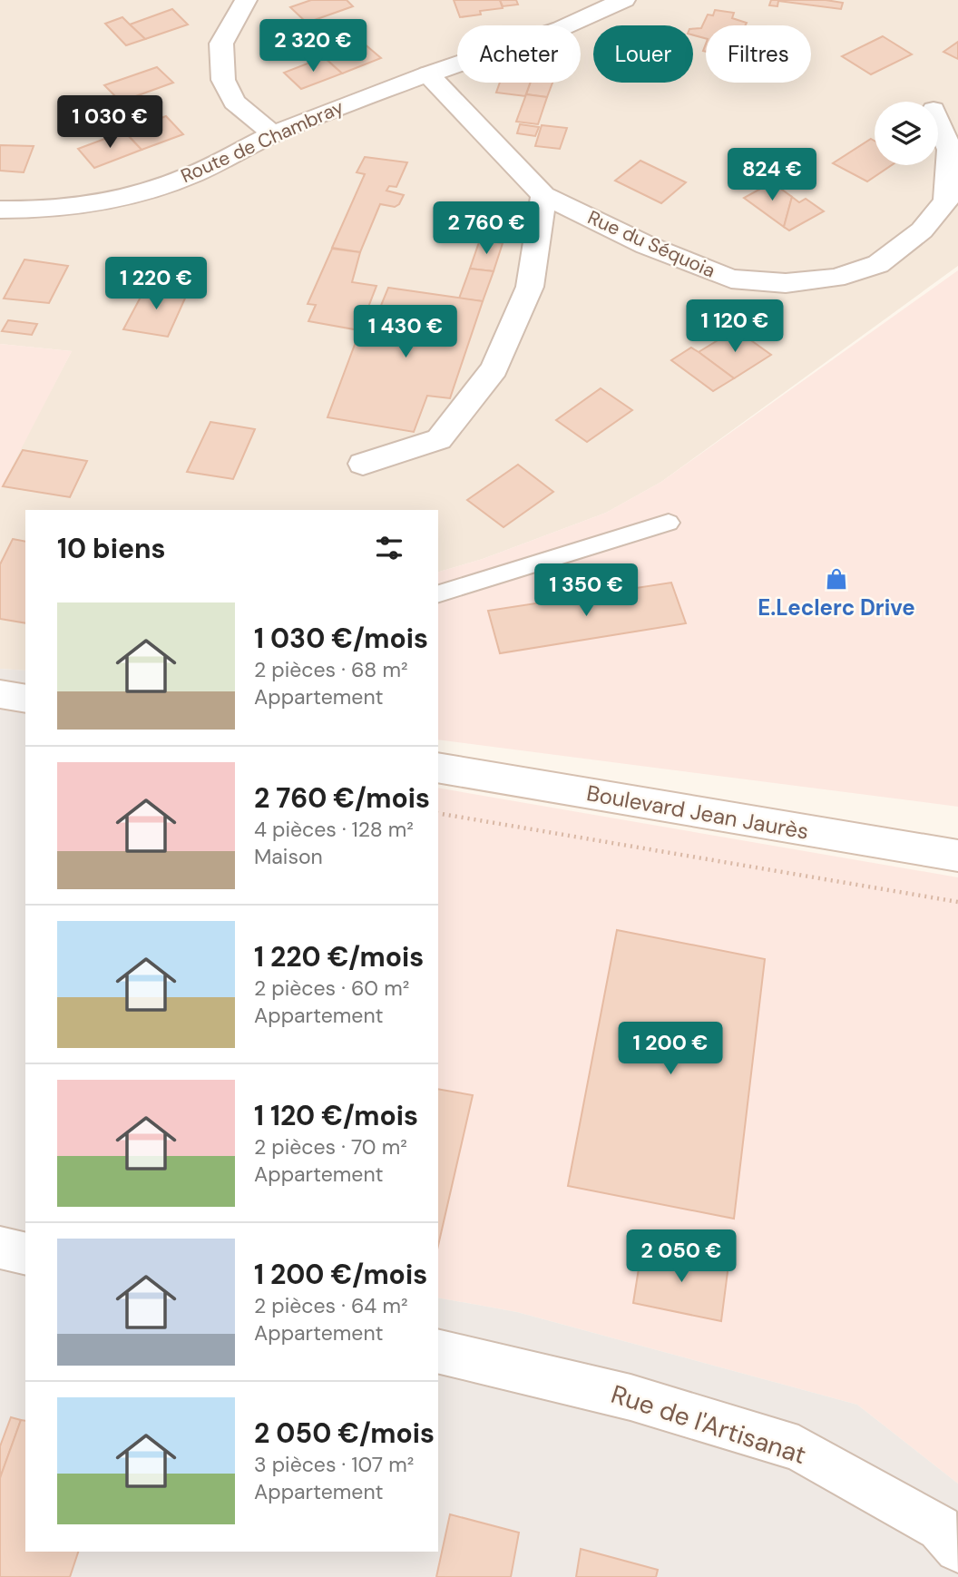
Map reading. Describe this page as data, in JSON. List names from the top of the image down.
{
  "streets": {
    "street": [
      "Route de Chambray",
      "Rue du Séquoia",
      "Boulevard Jean Jaurès",
      "Rue de l'Artisanat"
    ]
  },
  "crossings": [
    ["Route de Chambray", "Rue du Séquoia"]
  ],
  "places": {
    "shop": ["E.Leclerc Drive"]
  },
  "page": {
    "price": [
      "2 320 €",
      "1 030 €",
      "824 €",
      "2 760 €",
      "1 220 €",
      "1 120 €",
      "1 430 €",
      "1 350 €",
      "1 200 €",
      "2 050 €"
    ],
    "chip": ["Acheter", "Louer", "Filtres"],
    "heading": "10 biens",
    "list": [
      {
        "name": "1 030 €/mois",
        "note": "2 pièces · 68 m² · Appartement"
      },
      {
        "name": "2 760 €/mois",
        "note": "4 pièces · 128 m² · Maison"
      },
      {
        "name": "1 220 €/mois",
        "note": "2 pièces · 60 m² · Appartement"
      },
      {
        "name": "1 120 €/mois",
        "note": "2 pièces · 70 m² · Appartement"
      },
      {
        "name": "1 200 €/mois",
        "note": "2 pièces · 64 m² · Appartement"
      },
      {
        "name": "2 050 €/mois",
        "note": "3 pièces · 107 m² · Appartement"
      }
    ]
  }
}
